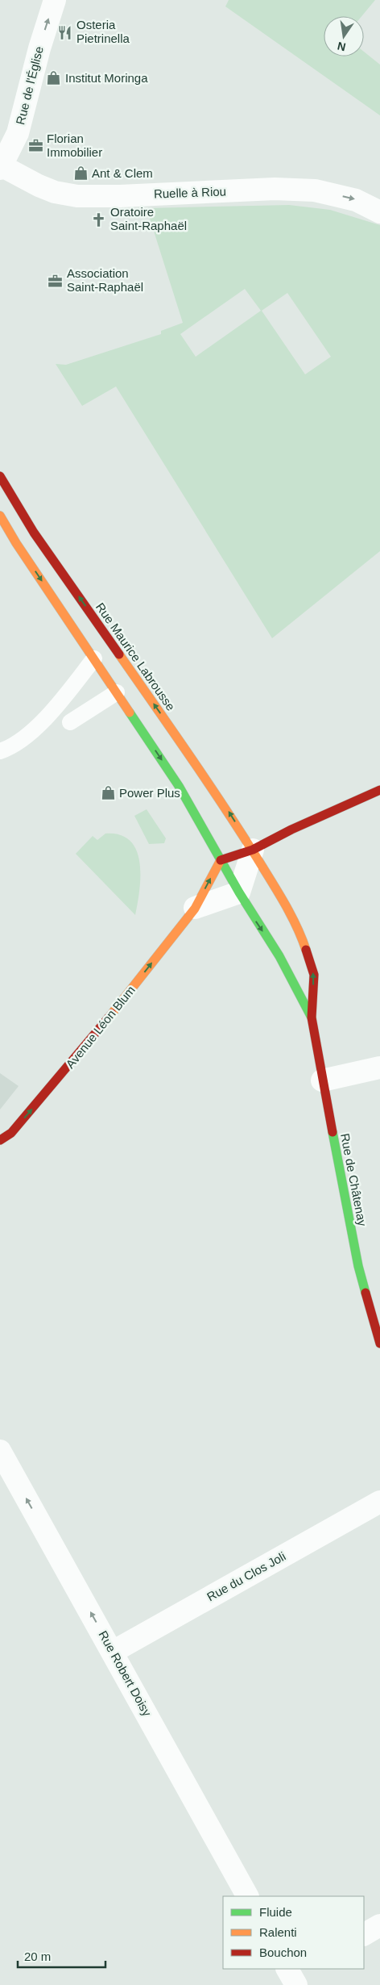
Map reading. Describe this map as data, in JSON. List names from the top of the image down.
{
  "streets": {
    "main road": ["Rue Maurice Labrousse", "Avenue Léon Blum", "Rue de Châtenay"],
    "street": [
      "Rue de l'Église",
      "Ruelle à Riou",
      "Rue du Clos Joli",
      "Rue Robert Doisy"
    ]
  },
  "crossings": [
    ["Rue de l'Église", "Ruelle à Riou"],
    ["Rue Maurice Labrousse", "Rue de Châtenay"],
    ["Avenue Léon Blum", "Rue de Châtenay"],
    ["Rue du Clos Joli", "Rue Robert Doisy"]
  ],
  "one_way": [
    "Rue de l'Église",
    "Ruelle à Riou",
    "Avenue Léon Blum",
    "Rue Robert Doisy"
  ],
  "places": {
    "restaurant": ["Osteria Pietrinella"],
    "shop": ["Institut Moringa", "Ant & Clem", "Power Plus"],
    "office": ["Florian Immobilier", "Association Saint-Raphaël"],
    "church": ["Oratoire Saint-Raphaël"]
  },
  "legend": ["Fluide", "Ralenti", "Bouchon"],
  "scale_bar": "20 m",
  "north": "bottom"
}
